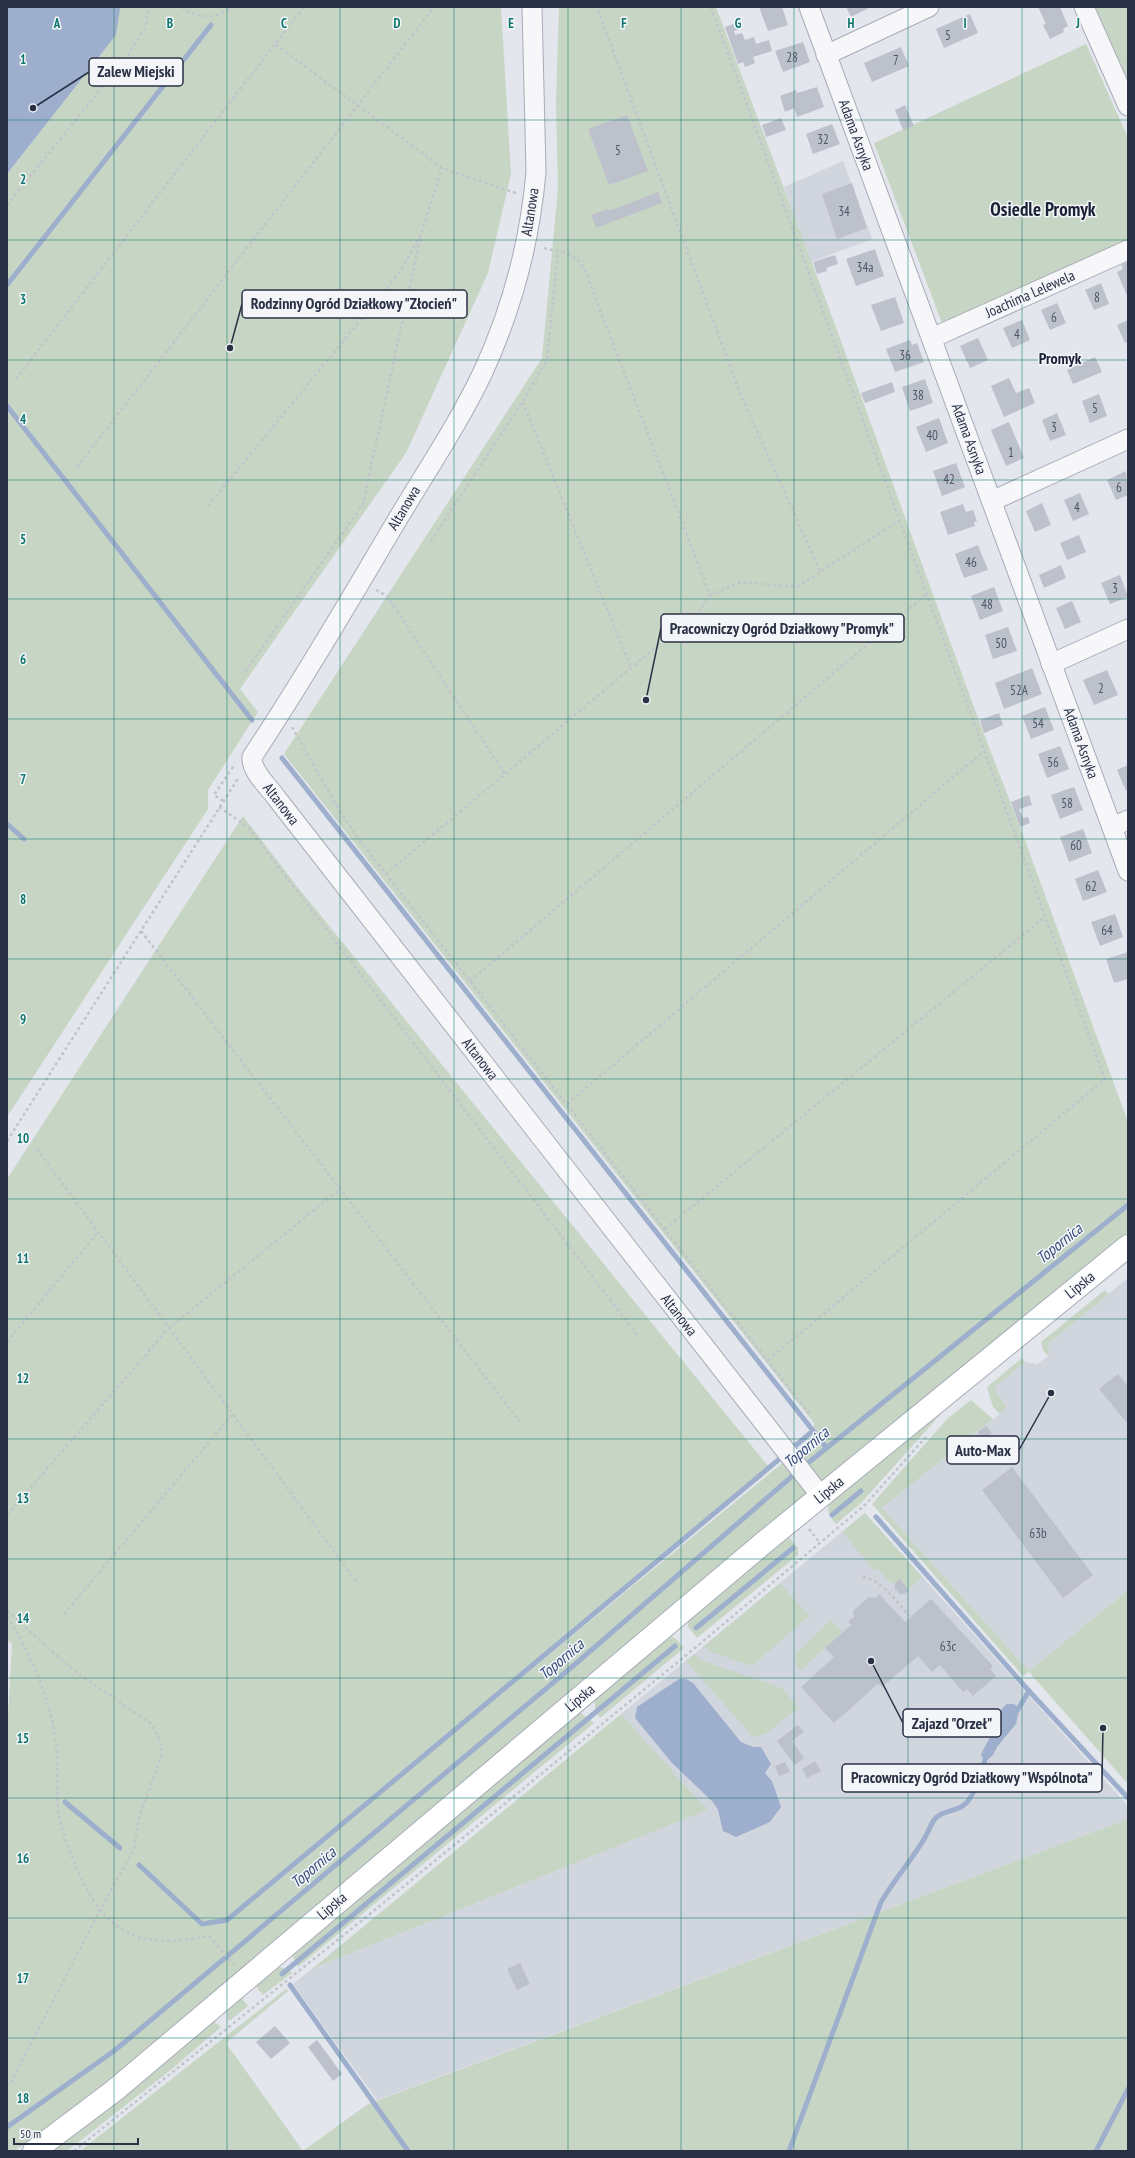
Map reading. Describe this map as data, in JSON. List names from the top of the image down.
{
  "streets": {
    "main road": ["Lipska"],
    "street": ["Adama Asnyka", "Altanowa", "Joachima Lelewela"]
  },
  "crossings": [
    ["Adama Asnyka", "Joachima Lelewela"],
    ["Altanowa", "Lipska"]
  ],
  "districts": ["Osiedle Promyk", "Promyk"],
  "water": ["Topornica"],
  "places": [
    "Zalew Miejski",
    "Rodzinny Ogród Działkowy \"Złocień\"",
    "Pracowniczy Ogród Działkowy \"Promyk\"",
    "Auto-Max",
    "Zajazd \"Orzeł\"",
    "Pracowniczy Ogród Działkowy \"Wspólnota\""
  ],
  "house_numbers": [
    "5",
    "28",
    "7",
    "32",
    "5",
    "34",
    "34a",
    "8",
    "6",
    "4",
    "36",
    "38",
    "5",
    "3",
    "40",
    "1",
    "42",
    "6",
    "4",
    "46",
    "3",
    "48",
    "50",
    "2",
    "52A",
    "54",
    "56",
    "58",
    "60",
    "62",
    "64",
    "63b",
    "63c"
  ],
  "scale_bar": "50 m",
  "grid": {
    "columns": [
      "A",
      "B",
      "C",
      "D",
      "E",
      "F",
      "G",
      "H",
      "I",
      "J"
    ],
    "rows": [
      "1",
      "2",
      "3",
      "4",
      "5",
      "6",
      "7",
      "8",
      "9",
      "10",
      "11",
      "12",
      "13",
      "14",
      "15",
      "16",
      "17",
      "18"
    ]
  }
}
